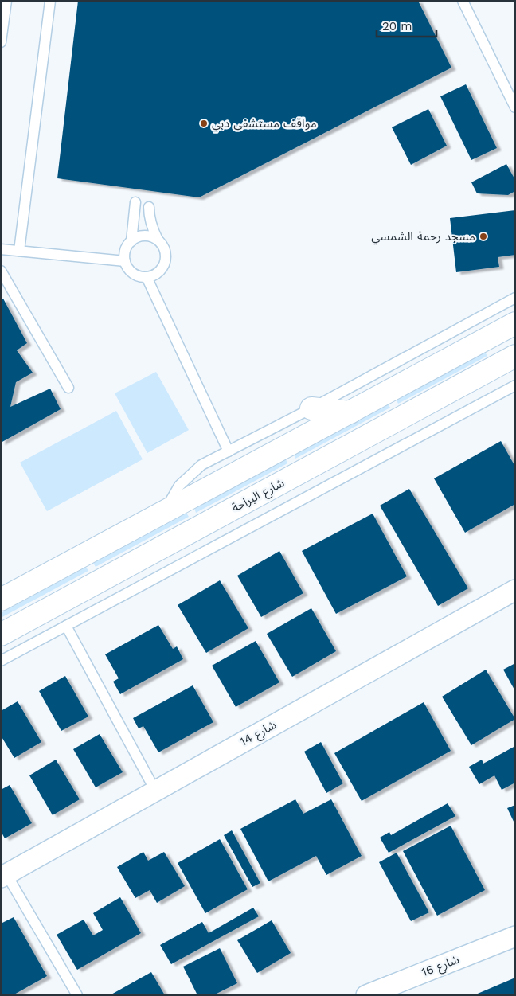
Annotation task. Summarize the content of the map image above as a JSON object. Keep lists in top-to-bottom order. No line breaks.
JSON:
{"streets":{"street":["شارع البراحة","شارع 14","شارع 16"]},"places":["مواقف مستشفى دبي","مسجد رحمة الشمسي"],"scale_bar":"20 m"}
